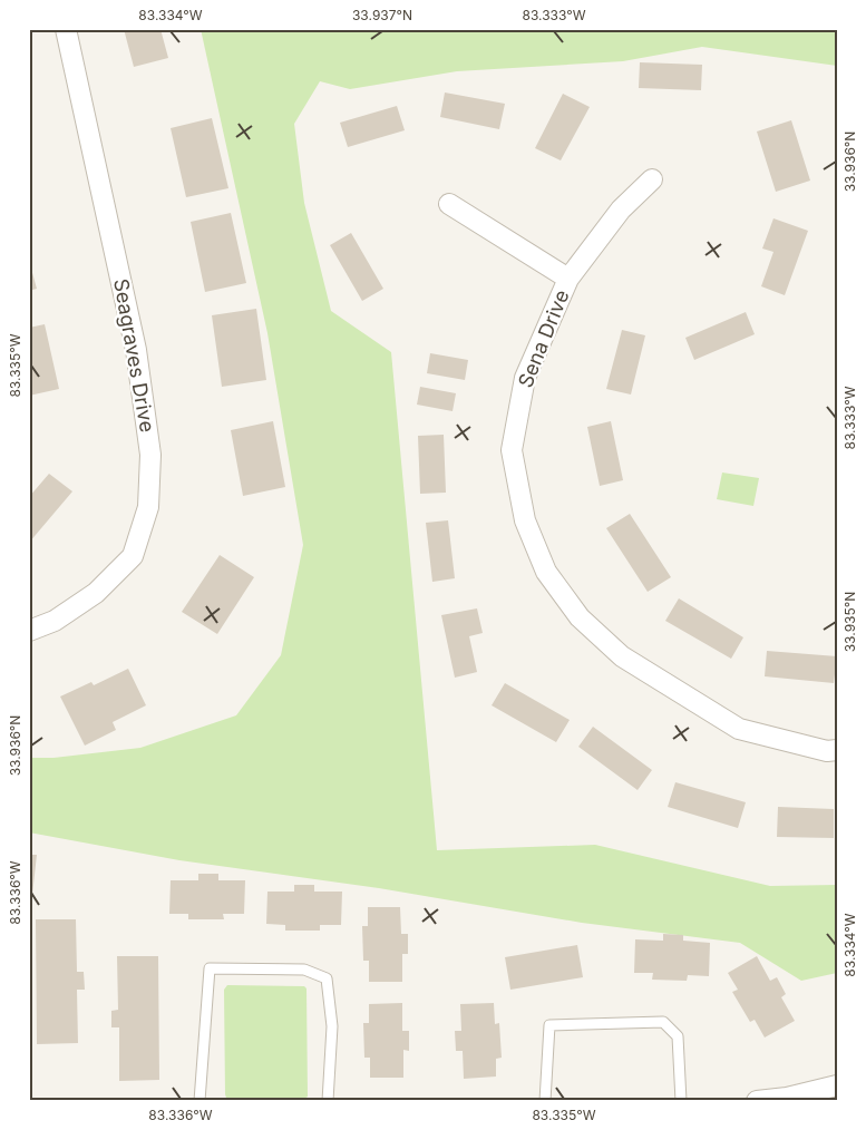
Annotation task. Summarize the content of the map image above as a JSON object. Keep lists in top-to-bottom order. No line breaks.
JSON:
{"streets":{"street":["Sena Drive","Seagraves Drive"]},"coordinates":["83.334°W","33.937°N","83.333°W","33.936°N","83.335°W","33.935°N","83.336°W"]}
